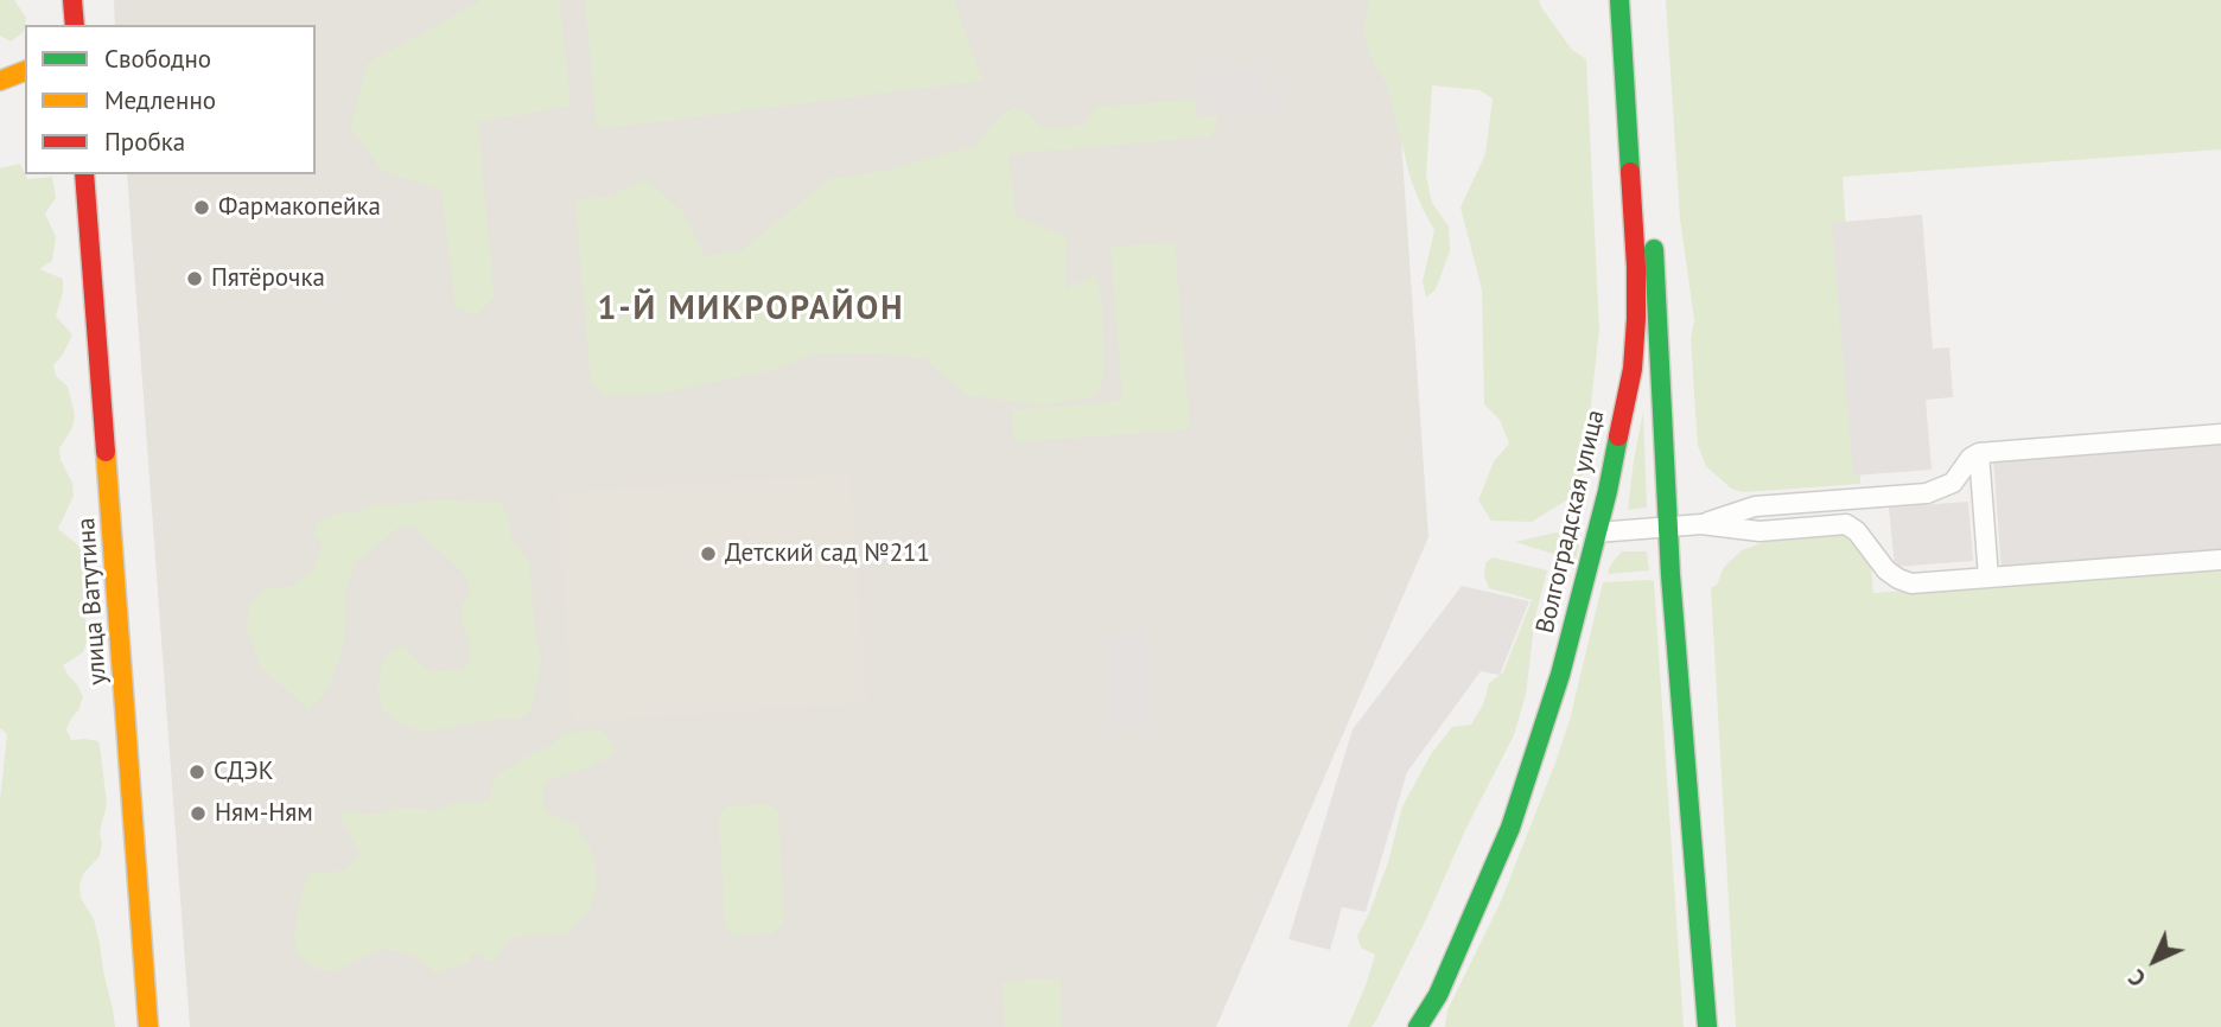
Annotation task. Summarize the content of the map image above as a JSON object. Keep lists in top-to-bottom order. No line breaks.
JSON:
{"streets":{"main road":["Волгоградская улица","улица Ватутина"]},"districts":["1-Й МИКРОРАЙОН"],"places":["Фармакопейка","Пятёрочка","Детский сад №211","СДЭК","Ням-Ням"],"legend":["Свободно","Медленно","Пробка"],"north":"bottom left"}
